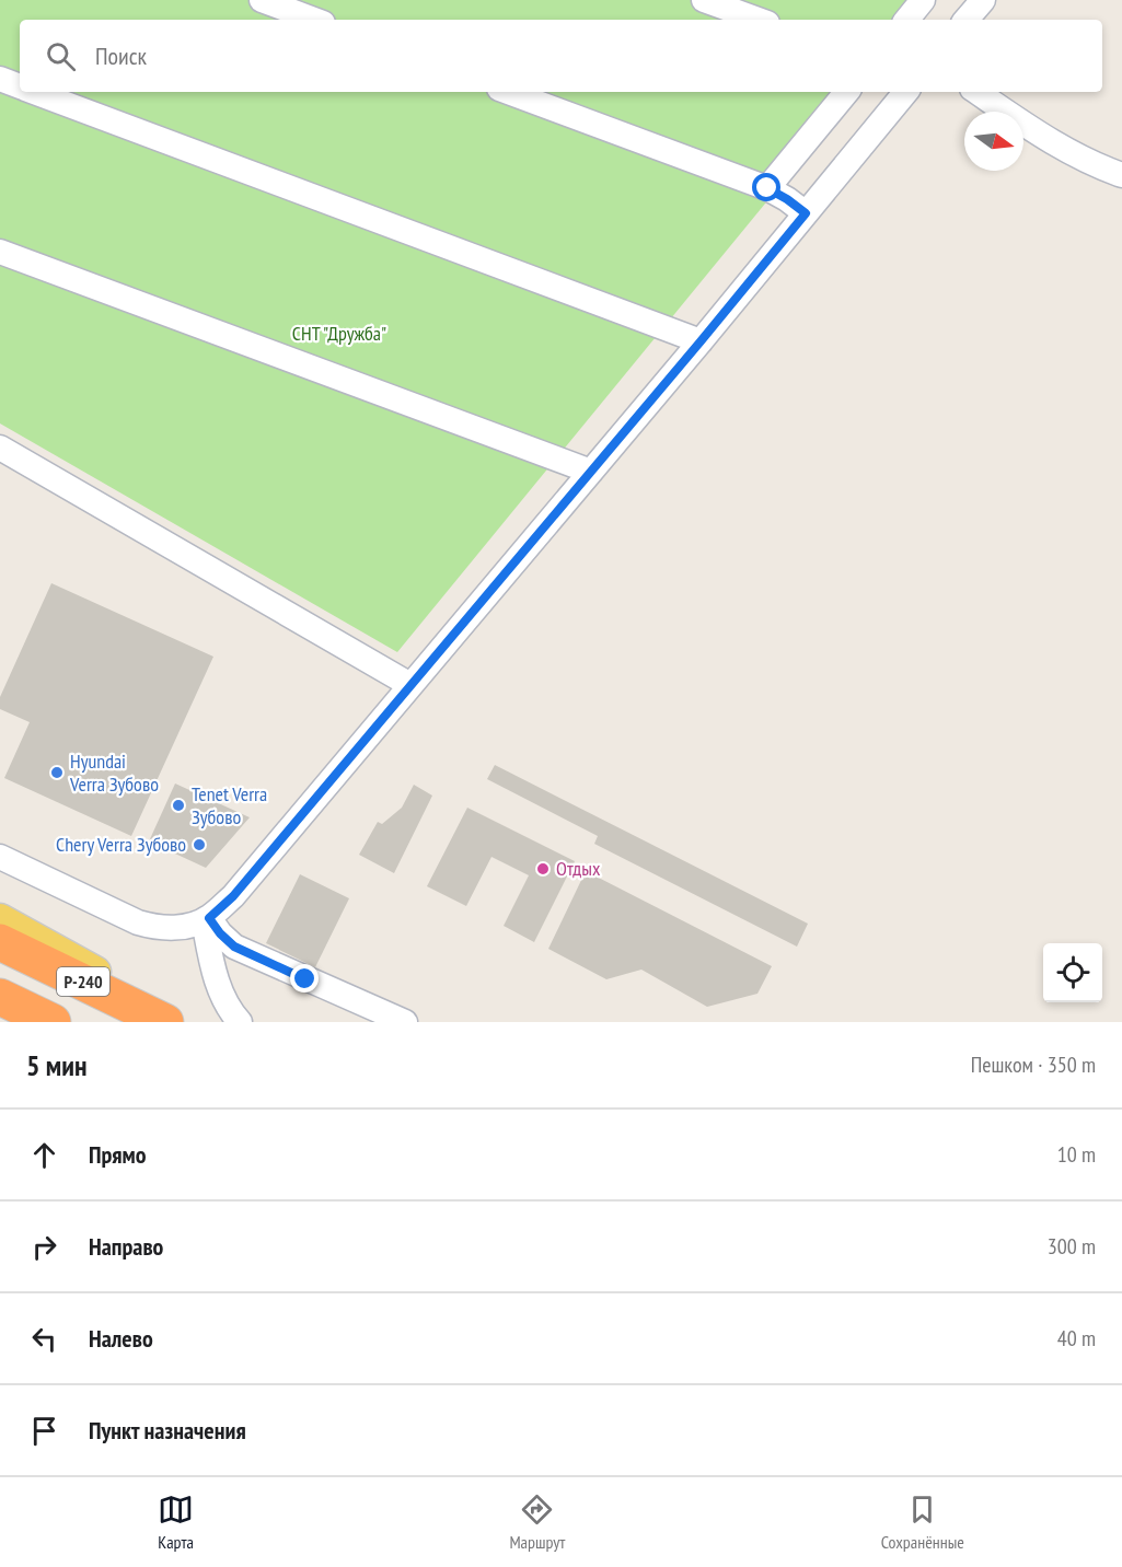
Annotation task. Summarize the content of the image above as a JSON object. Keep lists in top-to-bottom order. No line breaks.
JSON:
{"streets":{"highway":["Р-240"]},"parks":["СНТ \"Дружба\""],"places":["Hyundai Verra Зубово","Tenet Verra Зубово","Chery Verra Зубово","Отдых"],"north":"right","page":{"search":"Поиск","heading":["5 мин","Пешком · 350 m"],"list":[["Прямо","10 m"],["Направо","300 m"],["Налево","40 m"],"Пункт назначения"],"nav":["Карта","Маршрут","Сохранённые"]}}
